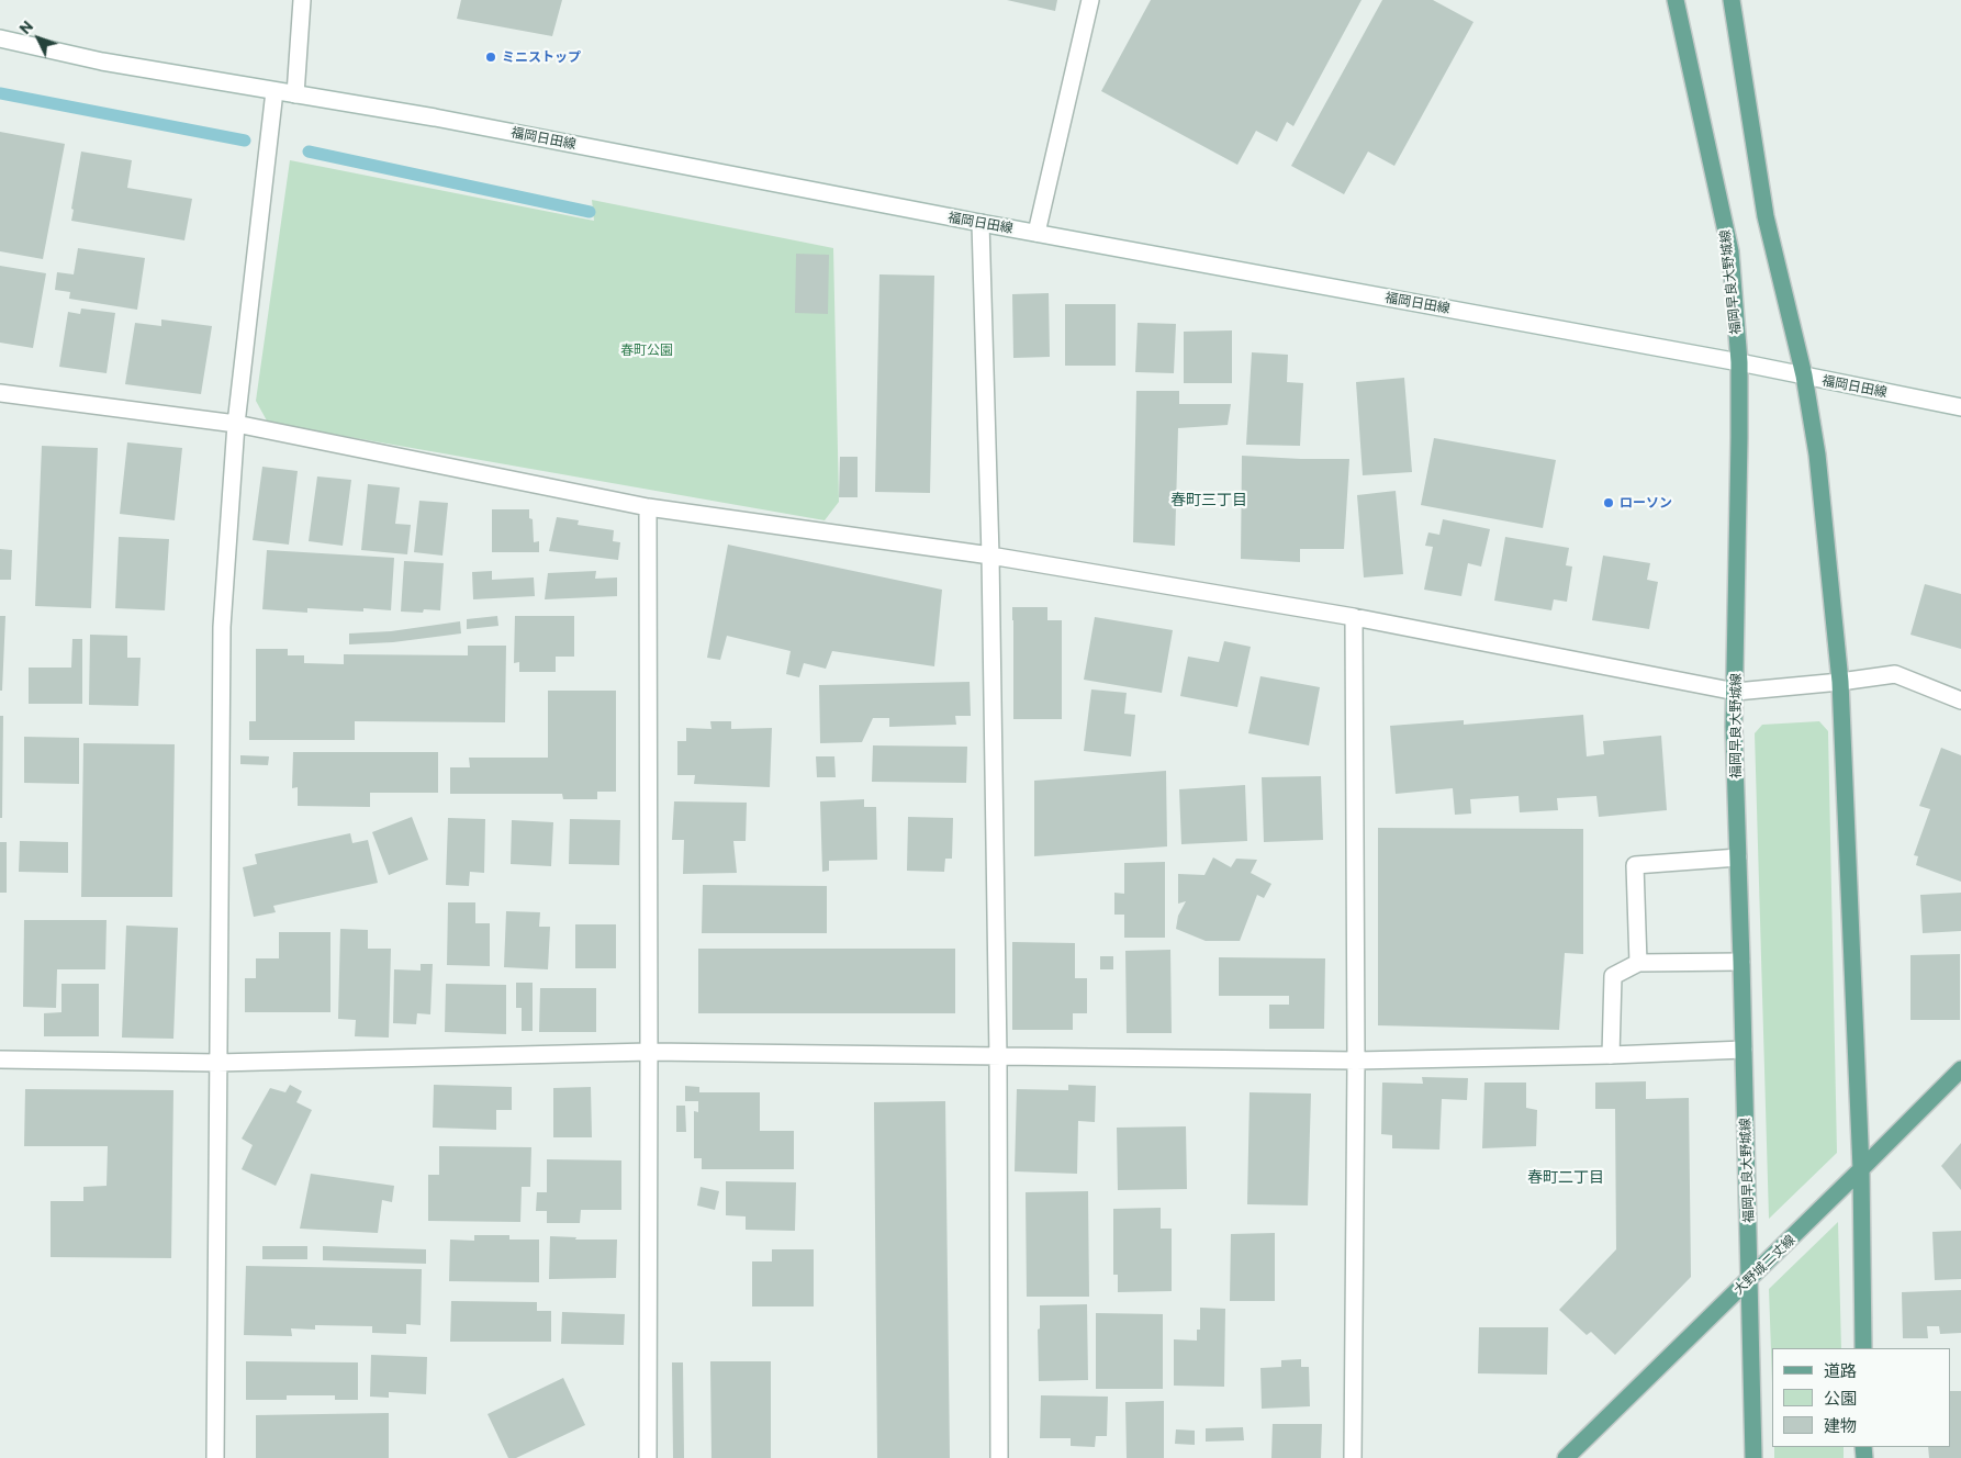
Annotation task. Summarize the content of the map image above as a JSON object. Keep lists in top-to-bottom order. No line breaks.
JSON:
{"streets":{"main road":["福岡早良大野城線","大野城二丈線"],"street":["福岡日田線"]},"crossings":[["福岡日田線","福岡早良大野城線"],["福岡早良大野城線","大野城二丈線"]],"districts":["春町三丁目","春町二丁目"],"parks":["春町公園"],"places":["ミニストップ","ローソン"],"legend":["道路","公園","建物"],"north":"top left"}
